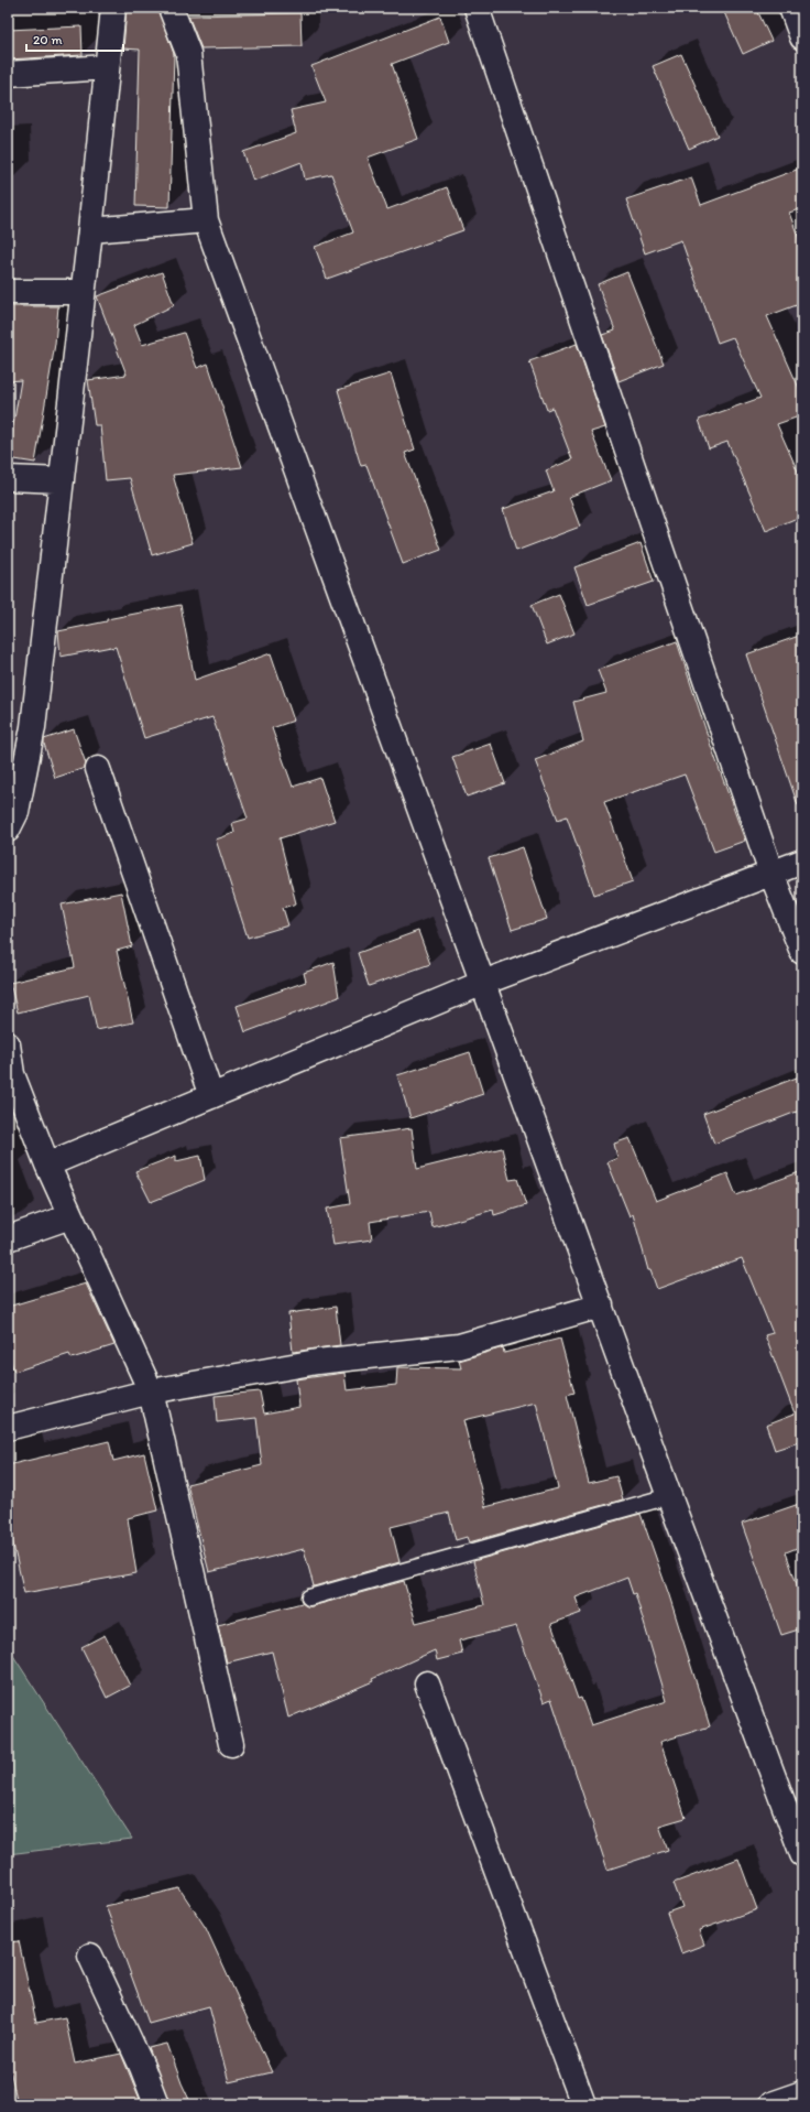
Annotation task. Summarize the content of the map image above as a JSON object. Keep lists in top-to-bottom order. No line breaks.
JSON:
{"scale_bar":"20 m"}
